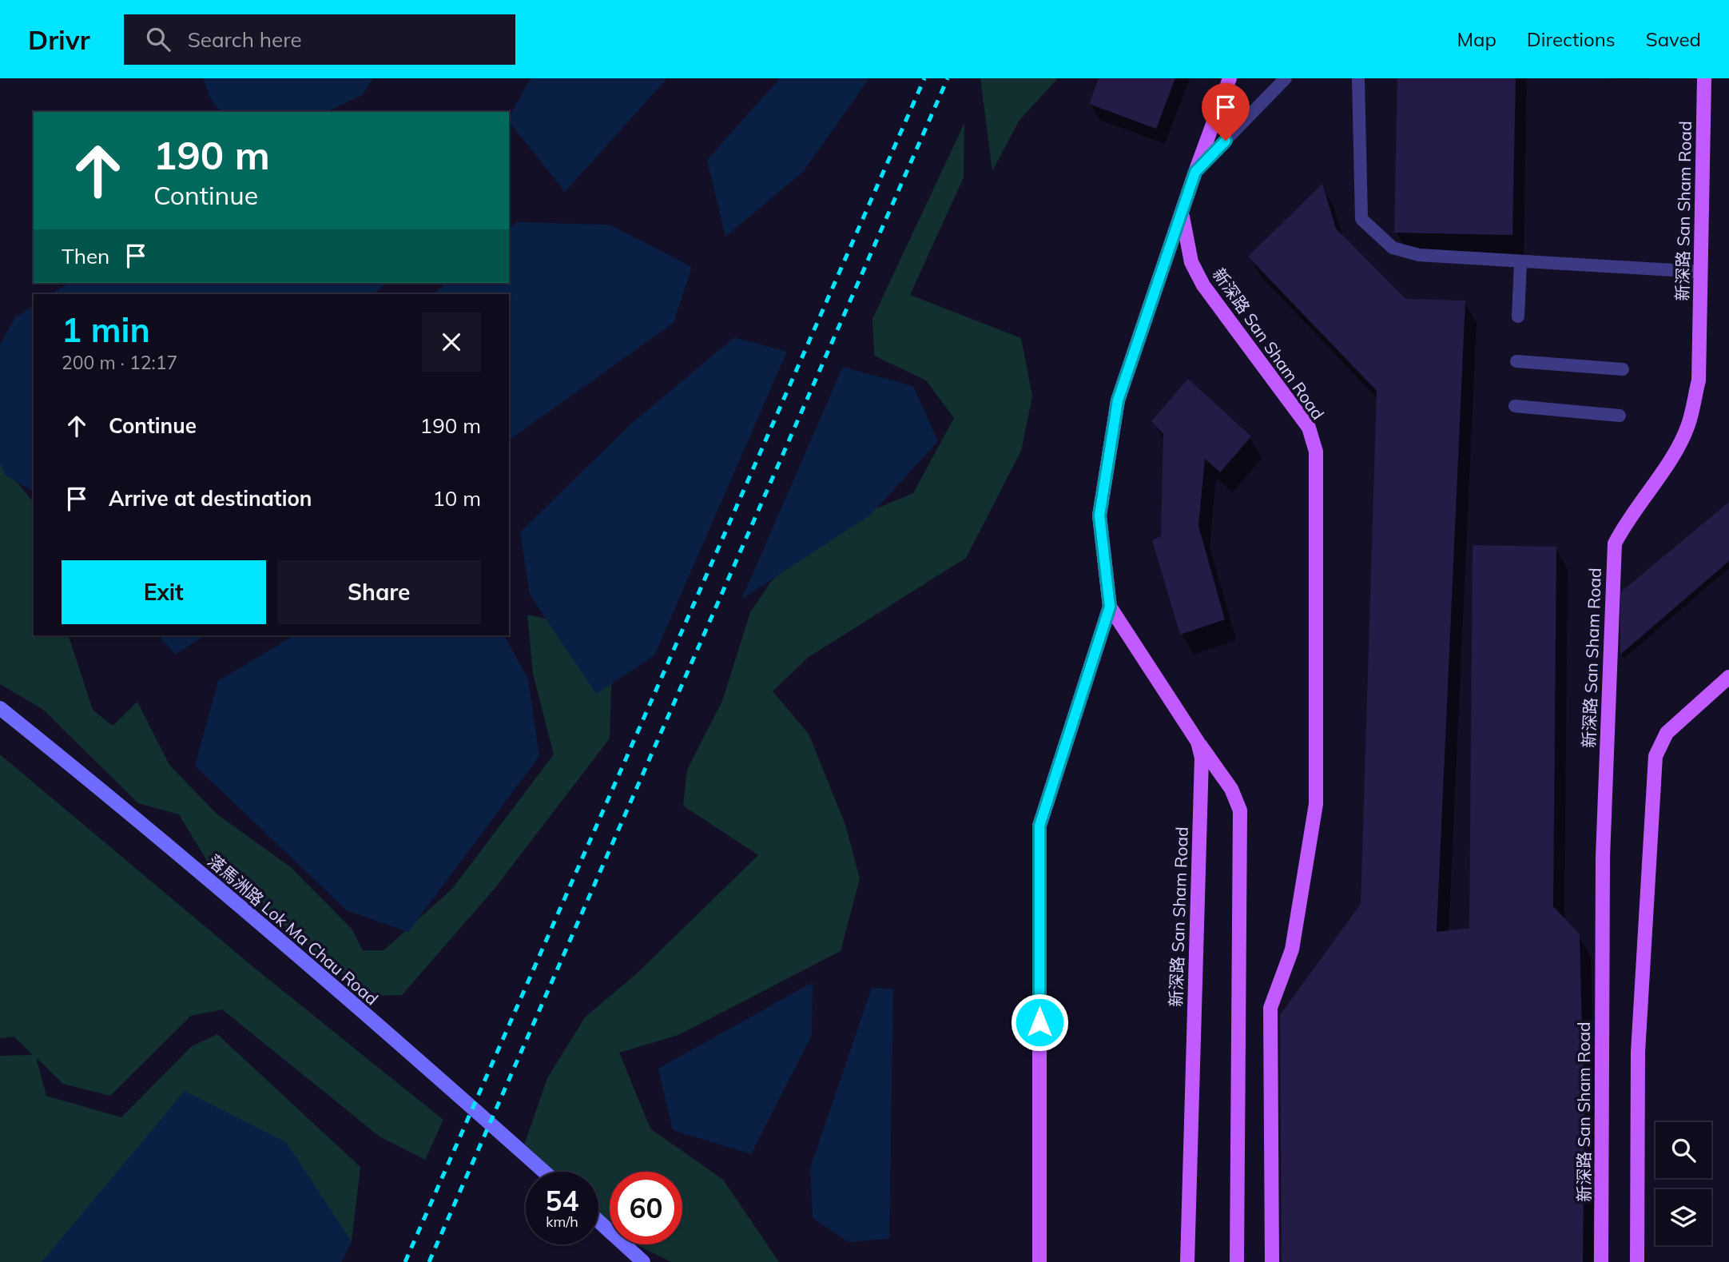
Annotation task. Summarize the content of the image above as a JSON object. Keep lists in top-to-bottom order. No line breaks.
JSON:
{"streets":{"main road":["新深路 San Sham Road"],"street":["落馬洲路 Lok Ma Chau Road"]},"page":{"header":"Drivr","search":"Search here","nav":["Map","Directions","Saved"],"turn":["190 m","Continue"],"then":"Then","heading":["1 min","200 m · 12:17"],"list":[{"name":"Continue","value":"190 m"},{"name":"Arrive at destination","value":"10 m"}],"buttons":["Exit","Share"],"speed":"54 km/h","limit":"60"}}
